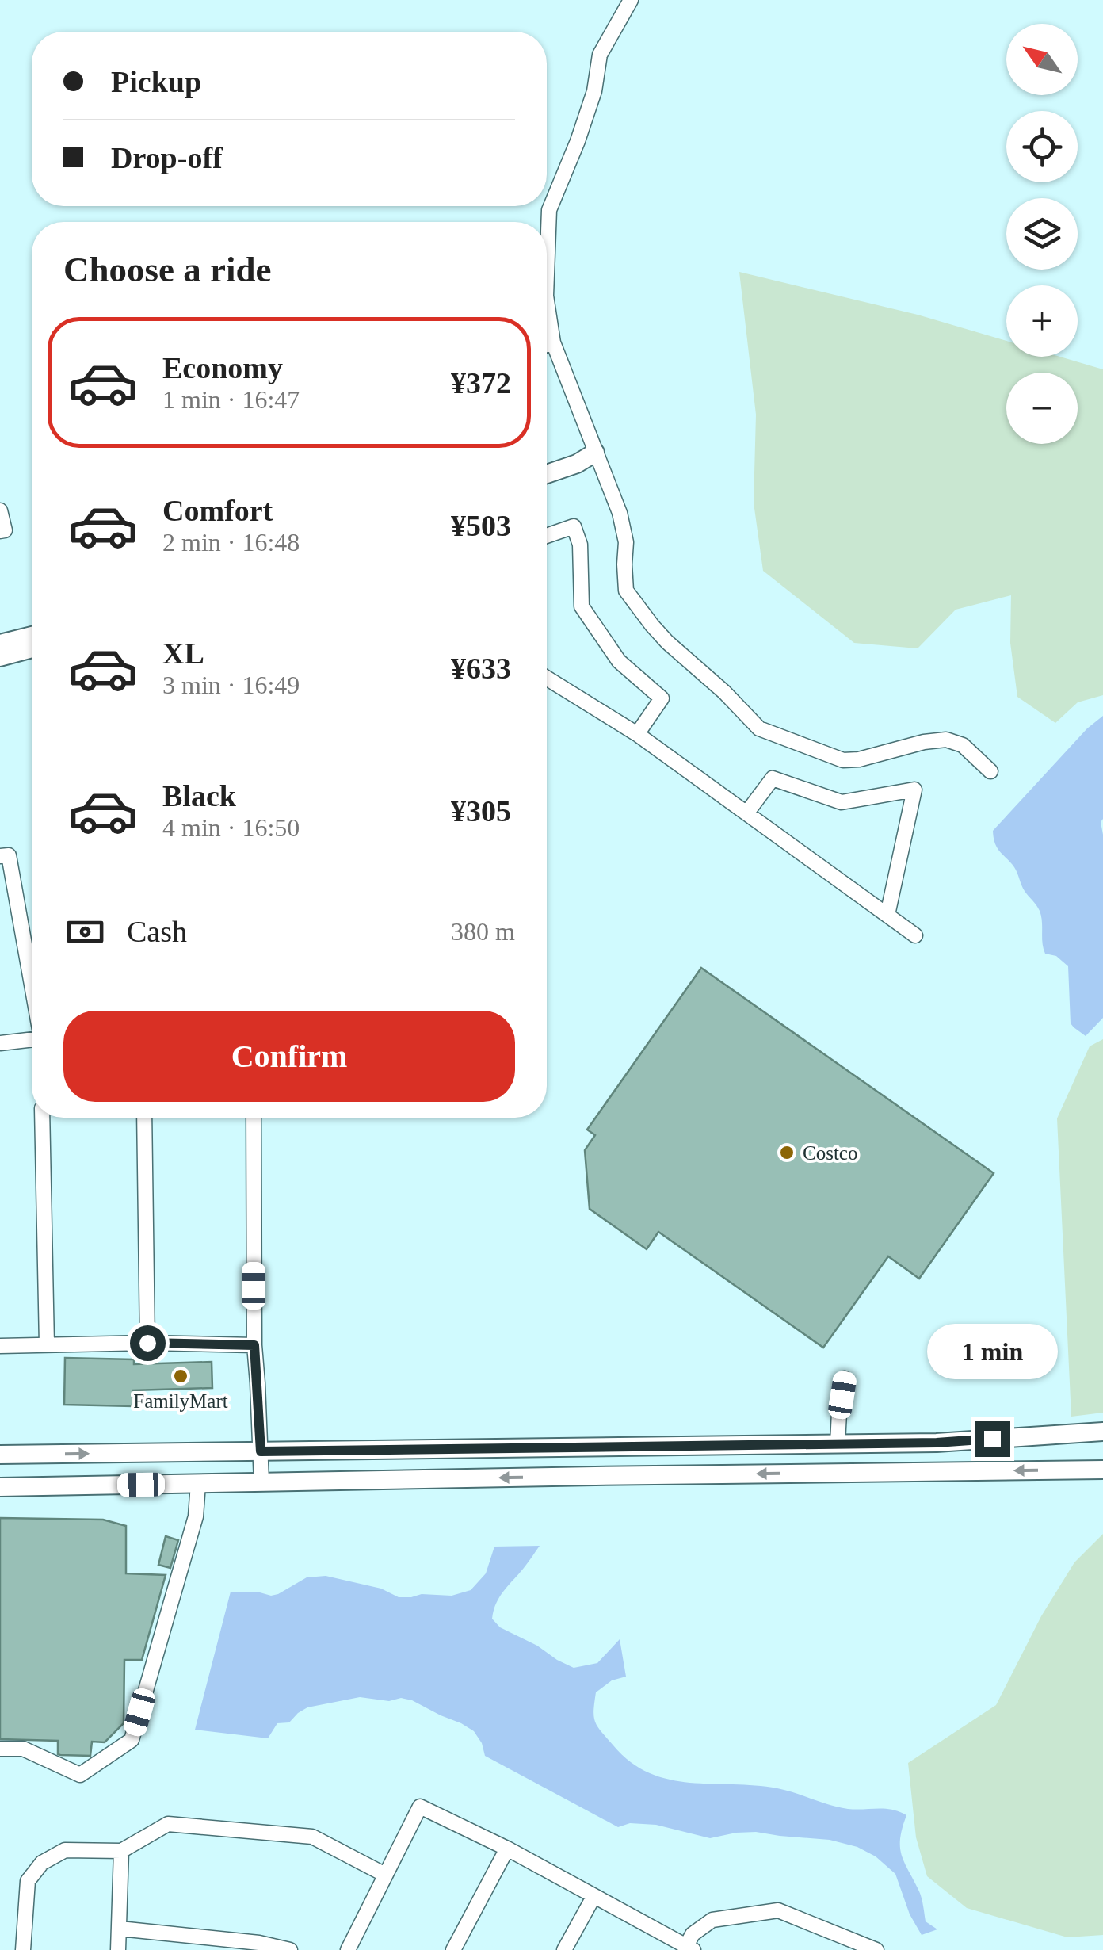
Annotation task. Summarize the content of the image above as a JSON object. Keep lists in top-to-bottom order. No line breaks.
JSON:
{"places":["Costco","FamilyMart"],"north":"top left","page":{"map_buttons":["+","−"],"banner":["Pickup","Drop-off"],"heading":"Choose a ride","list":[{"name":"Economy","note":"1 min · 16:47","value":"¥372"},{"name":"Comfort","note":"2 min · 16:48","value":"¥503"},{"name":"XL","note":"3 min · 16:49","value":"¥633"},{"name":"Black","note":"4 min · 16:50","value":"¥305"}],"pay":["Cash","380 m"],"buttons":"Confirm","bubble":"1 min"}}
